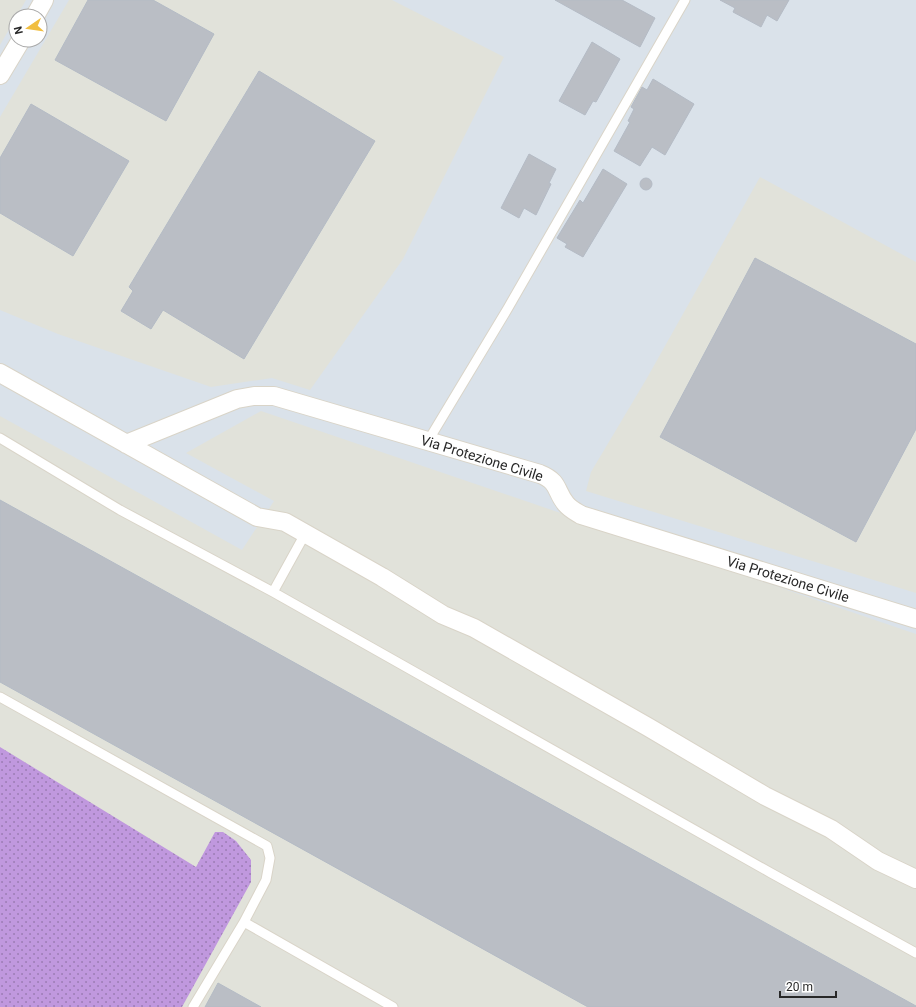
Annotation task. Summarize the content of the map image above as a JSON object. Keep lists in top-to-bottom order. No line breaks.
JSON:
{"streets":{"street":["Via Protezione Civile"]},"scale_bar":"20 m","north":"left"}
